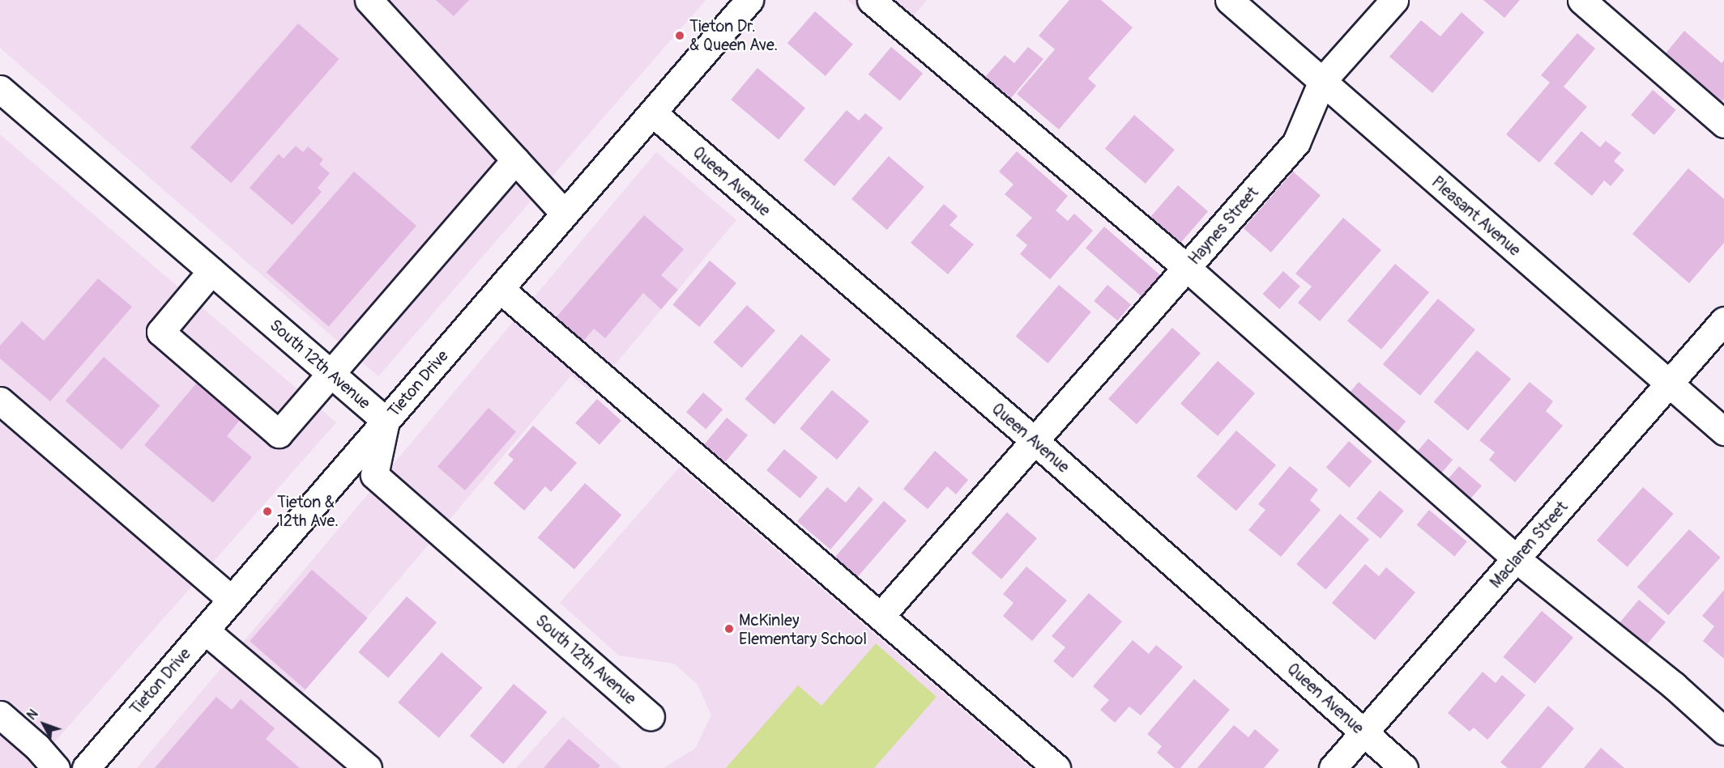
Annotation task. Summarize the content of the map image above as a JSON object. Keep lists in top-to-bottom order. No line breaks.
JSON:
{"streets":{"street":["Queen Avenue","Pleasant Avenue","Haynes Street","South 12th Avenue","Tieton Drive","Maclaren Street"]},"crossings":[["Queen Avenue","Haynes Street"],["Queen Avenue","Tieton Drive"],["Queen Avenue","Maclaren Street"],["Pleasant Avenue","Haynes Street"],["Pleasant Avenue","Maclaren Street"],["South 12th Avenue","Tieton Drive"]],"places":["Tieton Dr. & Queen Ave.","Tieton & 12th Ave.","McKinley Elementary School"],"north":"top left"}
